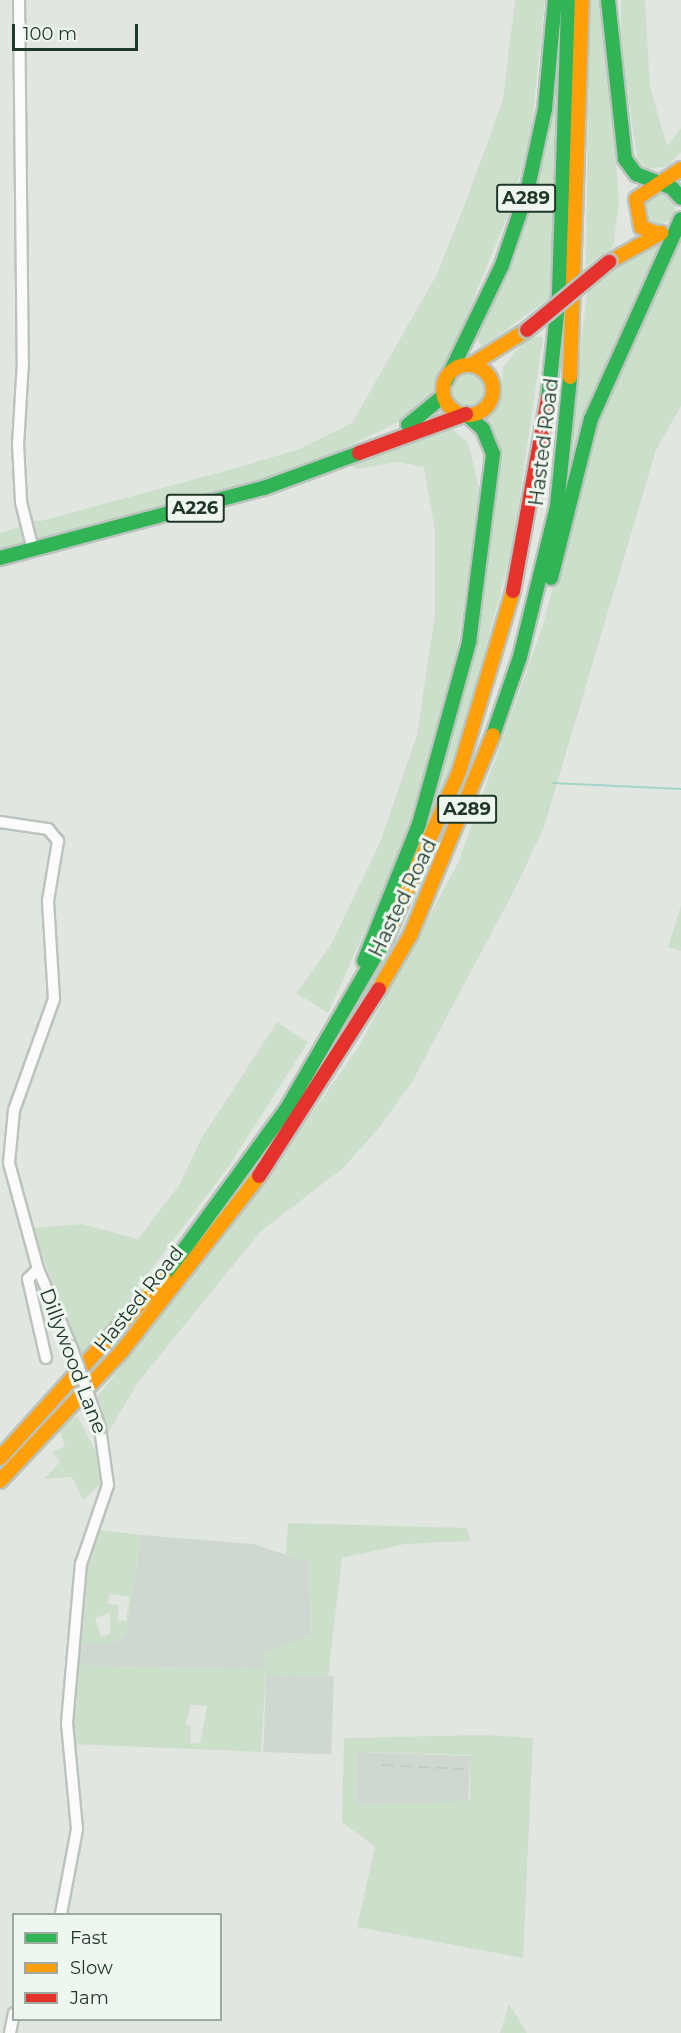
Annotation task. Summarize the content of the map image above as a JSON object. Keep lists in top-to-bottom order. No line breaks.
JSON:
{"streets":{"main road":["A289","Hasted Road","A226"],"street":["Dillywood Lane"]},"crossings":[["A289","Hasted Road"],["A289","A226"]],"legend":["Fast","Slow","Jam"],"scale_bar":"100 m"}
